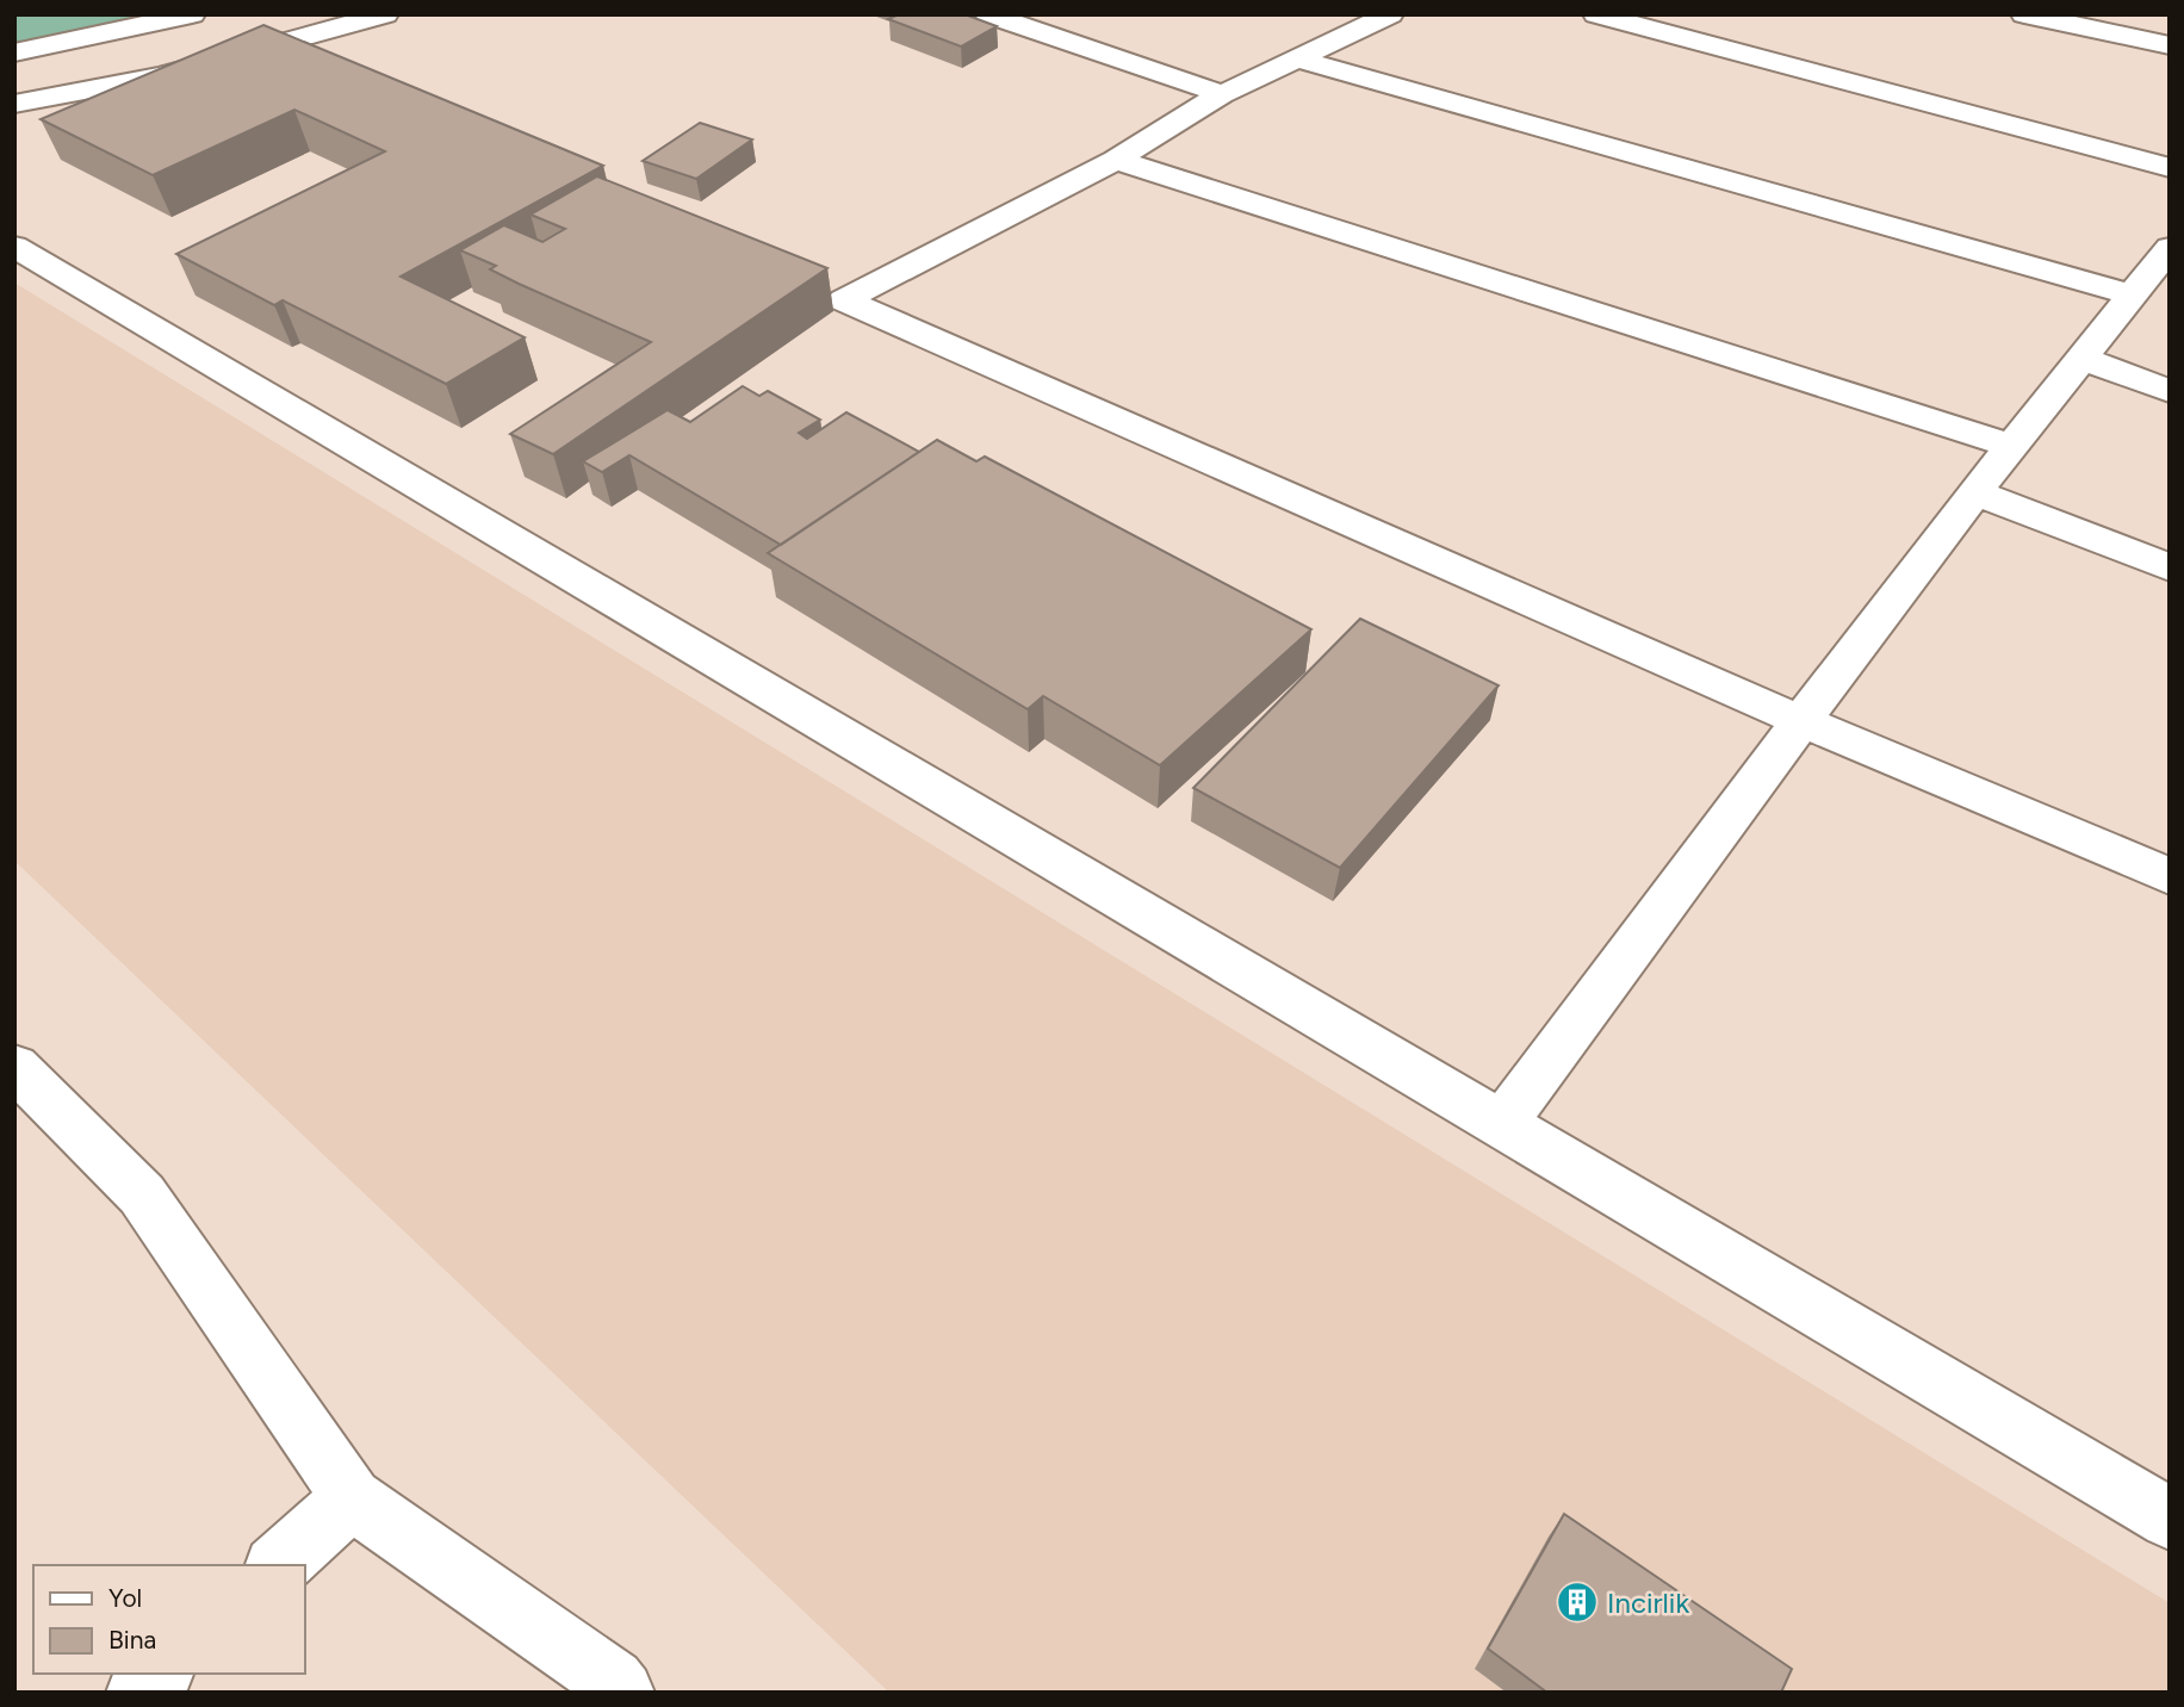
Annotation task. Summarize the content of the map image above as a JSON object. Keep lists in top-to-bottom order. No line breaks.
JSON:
{"places":{"building":["Incirlik"]},"legend":["Yol","Bina"]}
